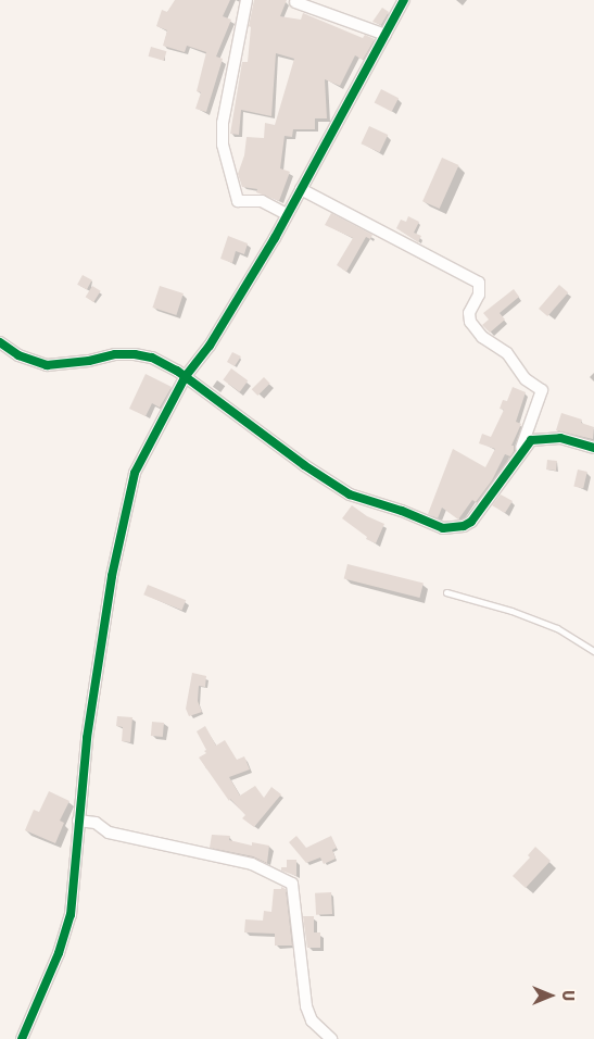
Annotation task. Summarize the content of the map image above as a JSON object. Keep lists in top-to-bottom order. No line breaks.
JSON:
{"north":"right"}
